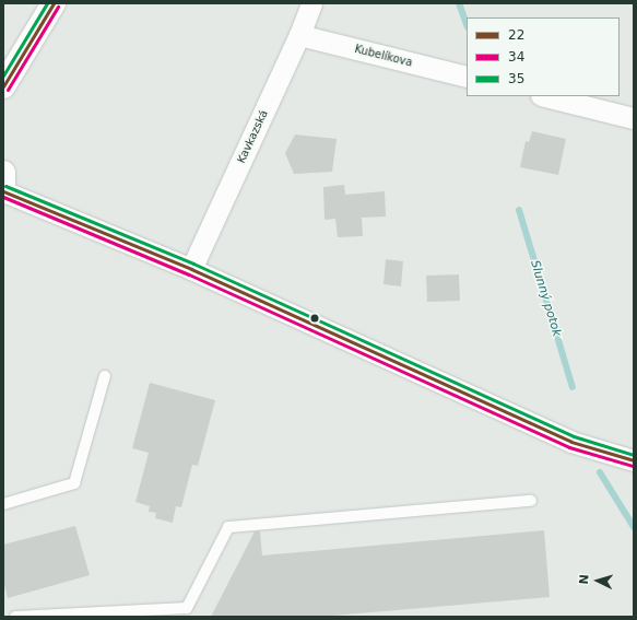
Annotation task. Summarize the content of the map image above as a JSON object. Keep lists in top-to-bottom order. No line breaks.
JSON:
{"streets":{"street":["Kubelíkova","Kavkazská"]},"crossings":[["Kubelíkova","Kavkazská"]],"water":["Slunný potok"],"lines":["transit line 22","transit line 35","transit line 34"],"legend":["22","34","35"],"north":"left"}
